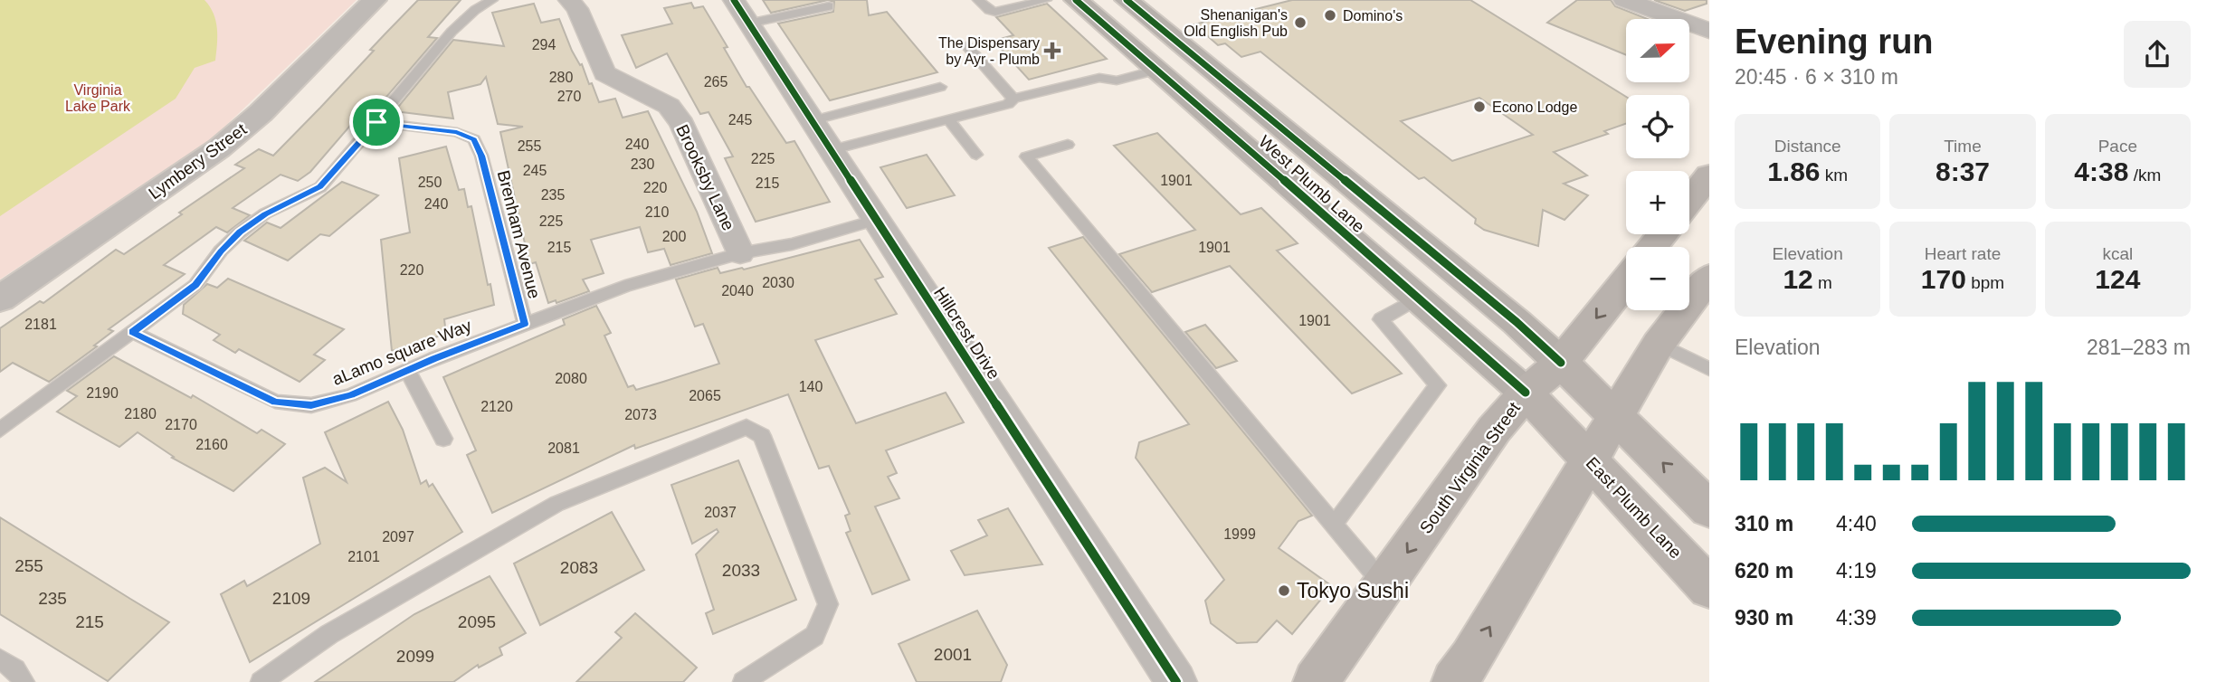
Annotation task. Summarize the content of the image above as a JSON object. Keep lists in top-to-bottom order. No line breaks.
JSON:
{"streets":{"main road":["West Plumb Lane","South Virginia Street","East Plumb Lane"],"street":["Lymbery Street","Brooksby Lane","Hillcrest Drive"],"lane":["Brenham Avenue","aLamo square Way"]},"crossings":[["Brooksby Lane","aLamo square Way"],["West Plumb Lane","South Virginia Street"],["West Plumb Lane","East Plumb Lane"],["Brenham Avenue","aLamo square Way"],["Hillcrest Drive","aLamo square Way"]],"parks":["Virginia Lake Park"],"places":{"other":["Domino's","Shenanigan's Old English Pub","Econo Lodge","Tokyo Sushi"],"health":["The Dispensary by Ayr - Plumb"]},"house_numbers":["294","280","265","270","245","240","255","225","230","245","1901","250","215","220","235","240","210","225","200","215","1901","220","2030","2040","1901","2181","2080","140","2190","2065","2120","2180","2073","2170","2160","2081","2037","1999","2097","2101","255","2083","2033","235","2109","215","2095","2001","2099"],"north":"right","page":{"heading":["Evening run","20:45 · 6 × 310 m"],"map_buttons":["+","−"],"stats":[["Distance","1.86 km"],["Time","8:37"],["Pace","4:38 /km"],["Elevation","12 m"],["Heart rate","170 bpm"],["kcal","124"]],"chart":["Elevation","281–283 m"],"list":[{"name":"310 m","note":"4:40"},{"name":"620 m","note":"4:19"},{"name":"930 m","note":"4:39"}]}}
